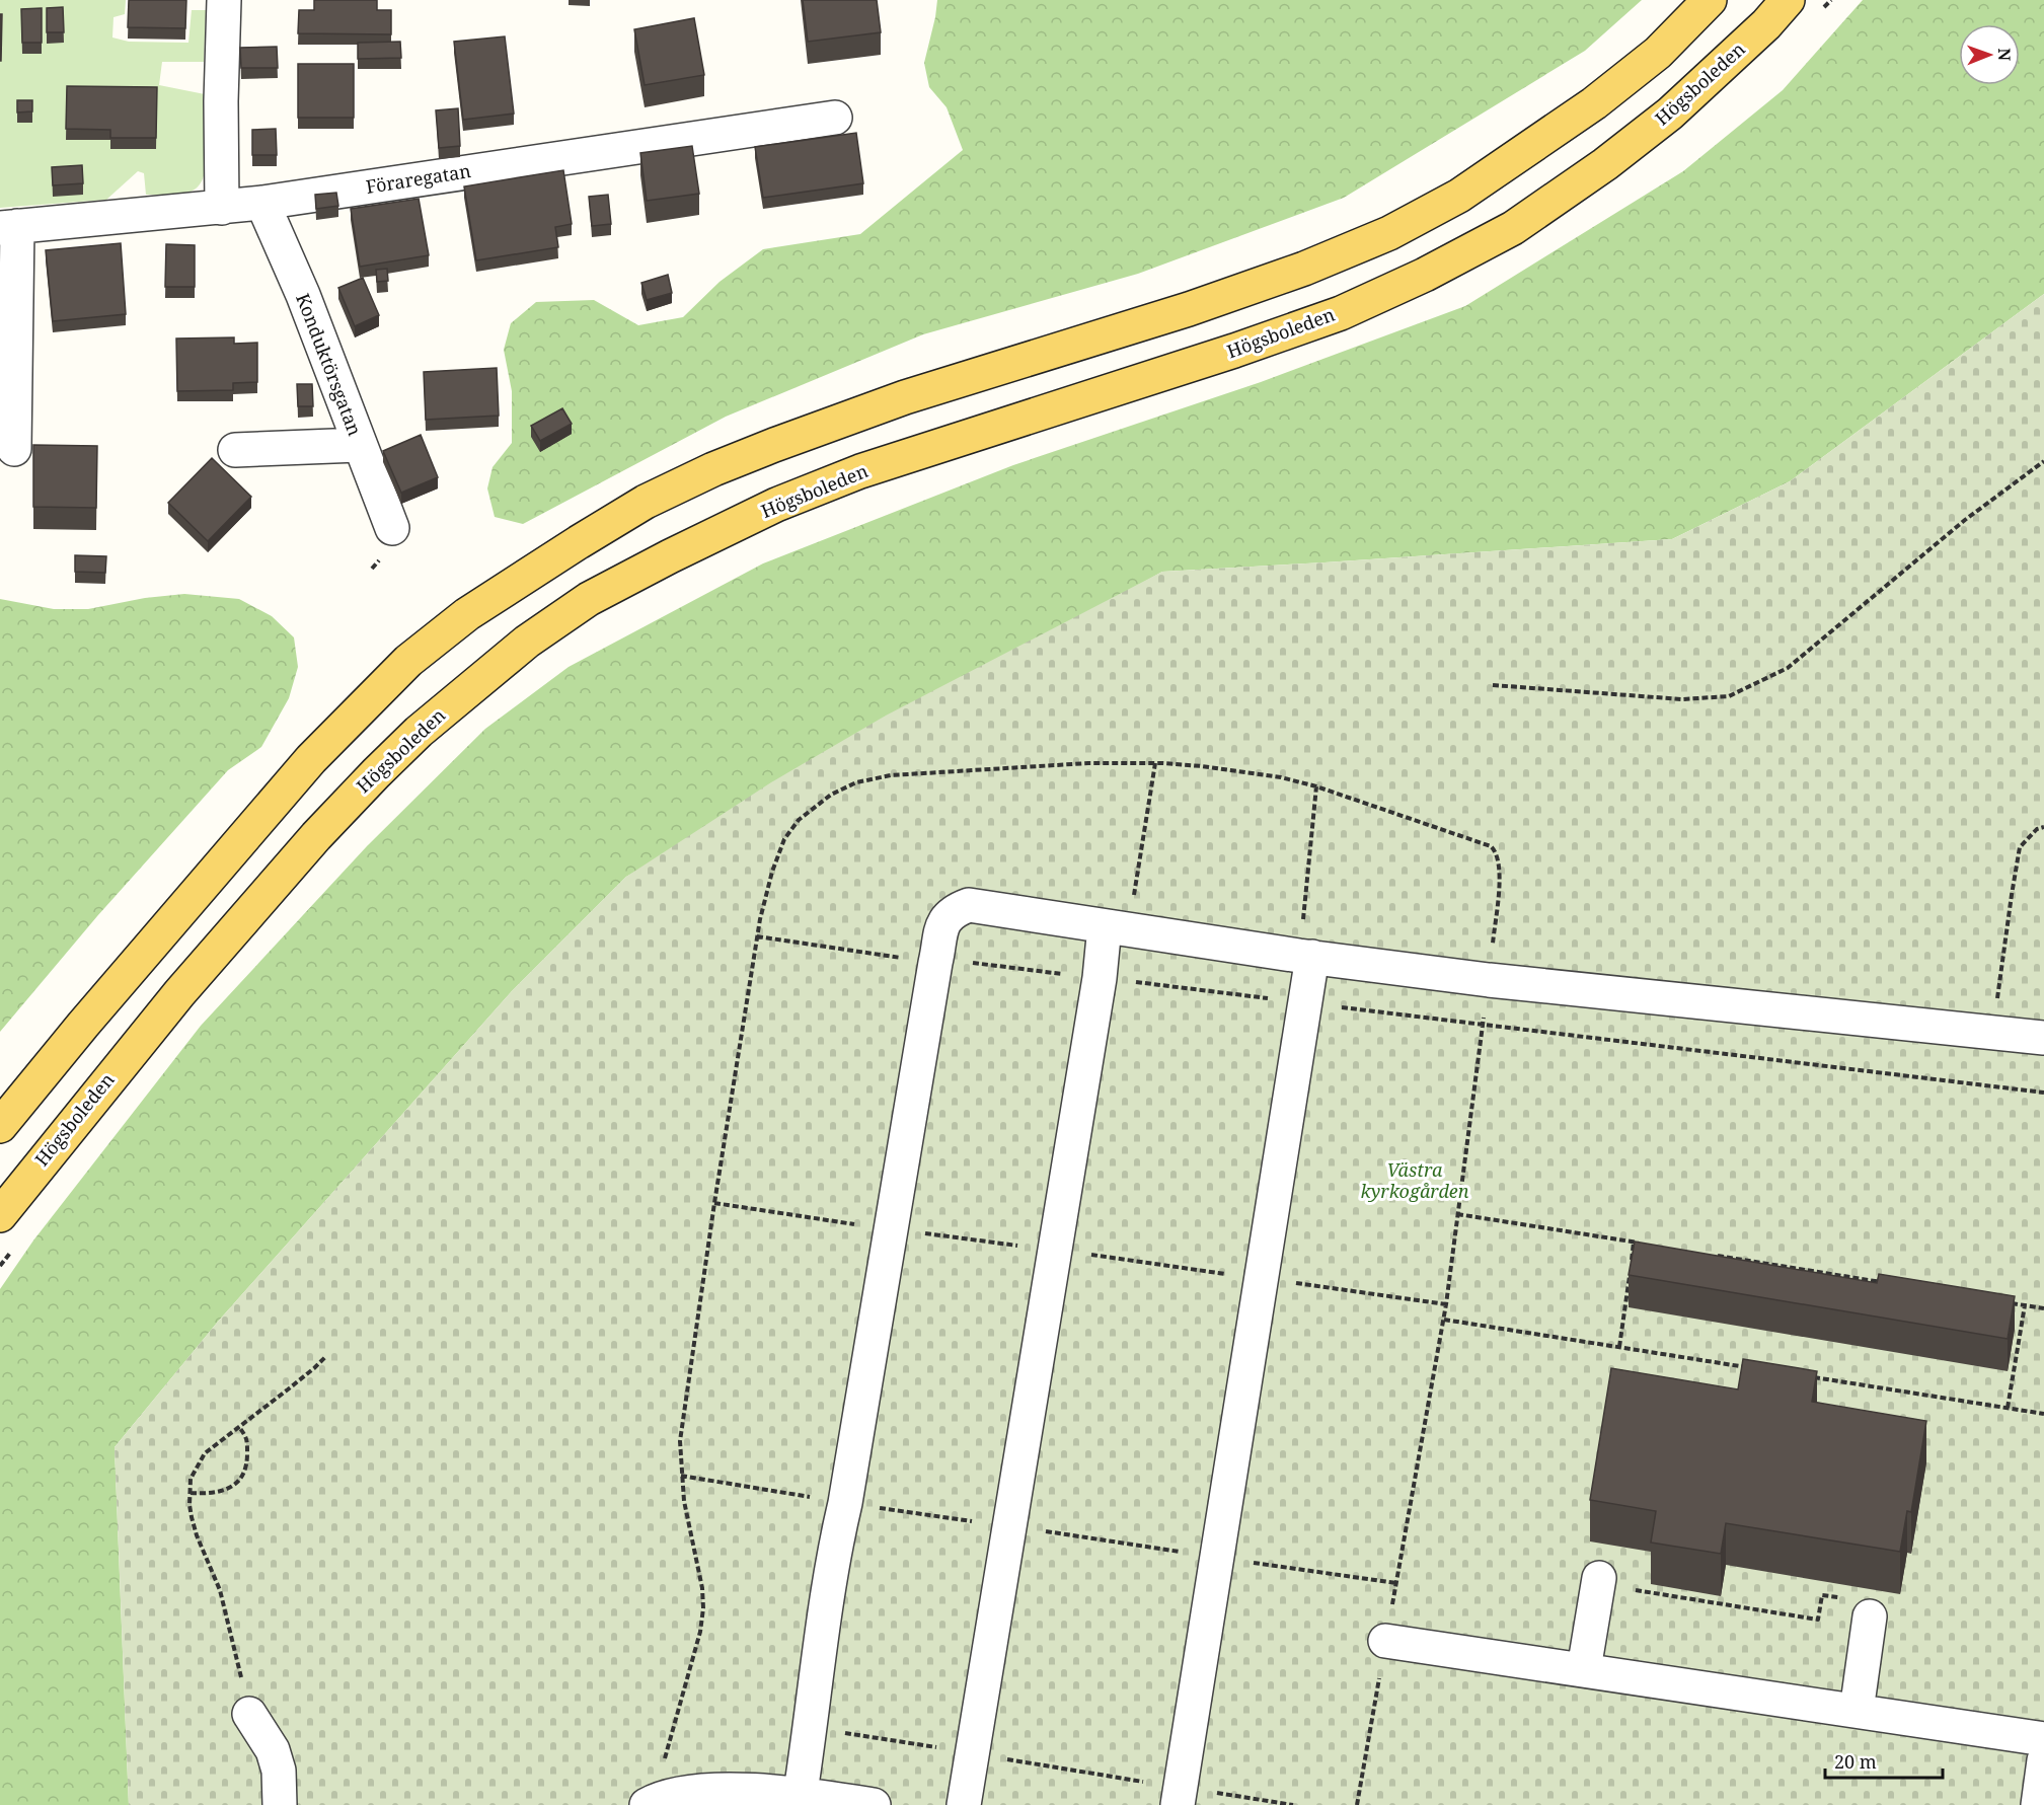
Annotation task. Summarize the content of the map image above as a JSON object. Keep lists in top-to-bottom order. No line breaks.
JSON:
{"streets":{"main road":["Högsboleden"],"street":["Föraregatan","Konduktörsgatan"]},"crossings":[["Föraregatan","Konduktörsgatan"]],"parks":["Västra kyrkogården"],"scale_bar":"20 m","north":"right"}
